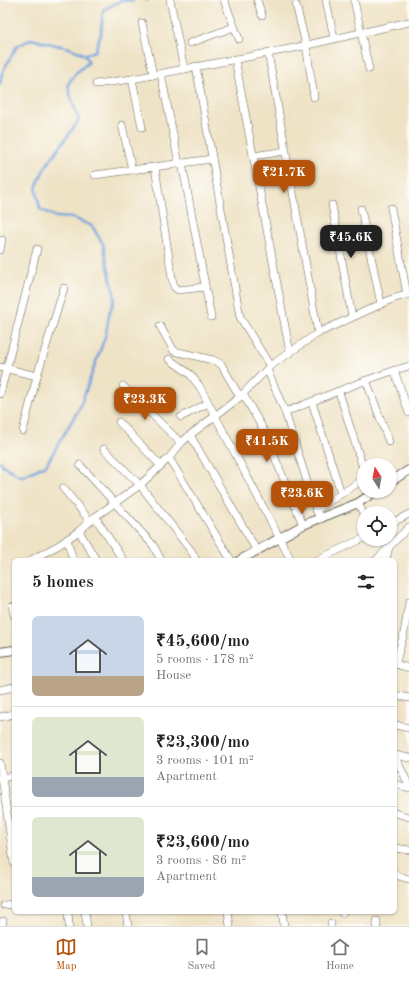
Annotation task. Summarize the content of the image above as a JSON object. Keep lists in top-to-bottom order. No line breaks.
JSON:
{"north":"top","page":{"price":["₹21.7K","₹45.6K","₹23.3K","₹41.5K","₹23.6K"],"heading":"5 homes","list":[{"name":"₹45,600/mo","note":"5 rooms · 178 m² · House"},{"name":"₹23,300/mo","note":"3 rooms · 101 m² · Apartment"},{"name":"₹23,600/mo","note":"3 rooms · 86 m² · Apartment"}],"tabs":["Map","Saved","Home"]}}
